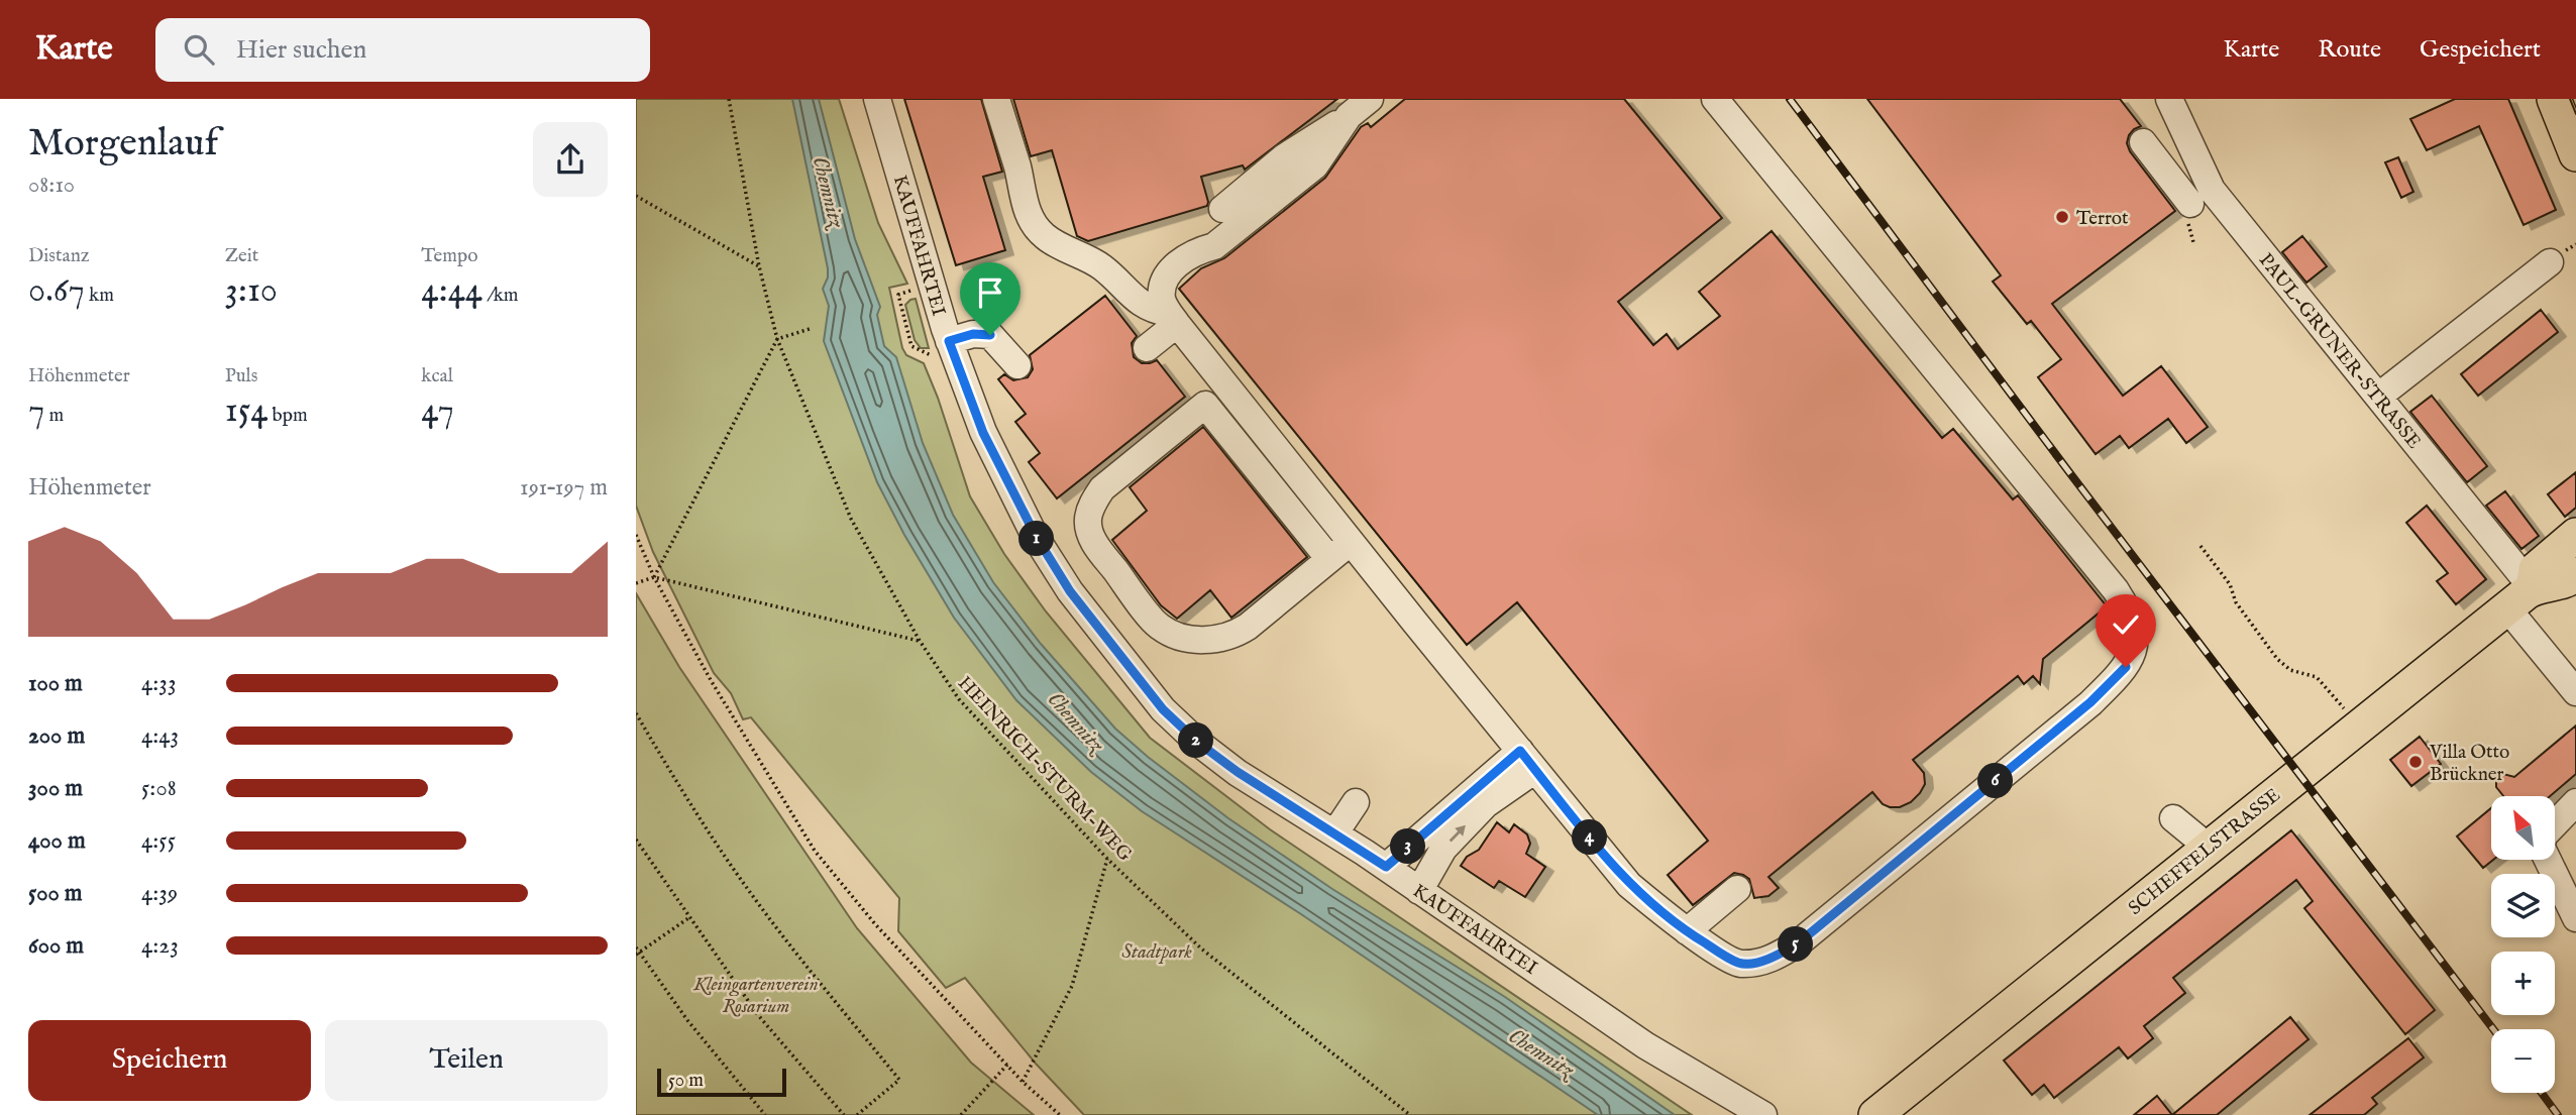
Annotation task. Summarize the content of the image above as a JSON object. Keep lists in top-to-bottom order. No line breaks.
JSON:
{"streets":{"main road":["SCHEFFELSTRASSE"],"street":["KAUFFAHRTEI","PAUL-GRUNER-STRASSE"],"path":["HEINRICH-STURM-WEG"]},"crossings":[["PAUL-GRUNER-STRASSE","SCHEFFELSTRASSE"]],"water":["Chemnitz"],"parks":["Stadtpark","Kleingartenverein Rosarium"],"places":["Terrot","Villa Otto Brückner"],"scale_bar":"50 m","north":"top left","page":{"header":"Karte","search":"Hier suchen","nav":["Karte","Route","Gespeichert"],"heading":["Morgenlauf","08:10"],"stats":[["Distanz","0.67 km"],["Zeit","3:10"],["Tempo","4:44 /km"],["Höhenmeter","7 m"],["Puls","154 bpm"],["kcal","47"]],"chart":["Höhenmeter","191–197 m"],"pins":["1","2","6","4","3","5"],"list":[{"name":"100 m","note":"4:33"},{"name":"200 m","note":"4:43"},{"name":"300 m","note":"5:08"},{"name":"400 m","note":"4:55"},{"name":"500 m","note":"4:39"},{"name":"600 m","note":"4:23"}],"map_buttons":["+","−"],"buttons":["Speichern","Teilen"],"scale":"50 m"}}
